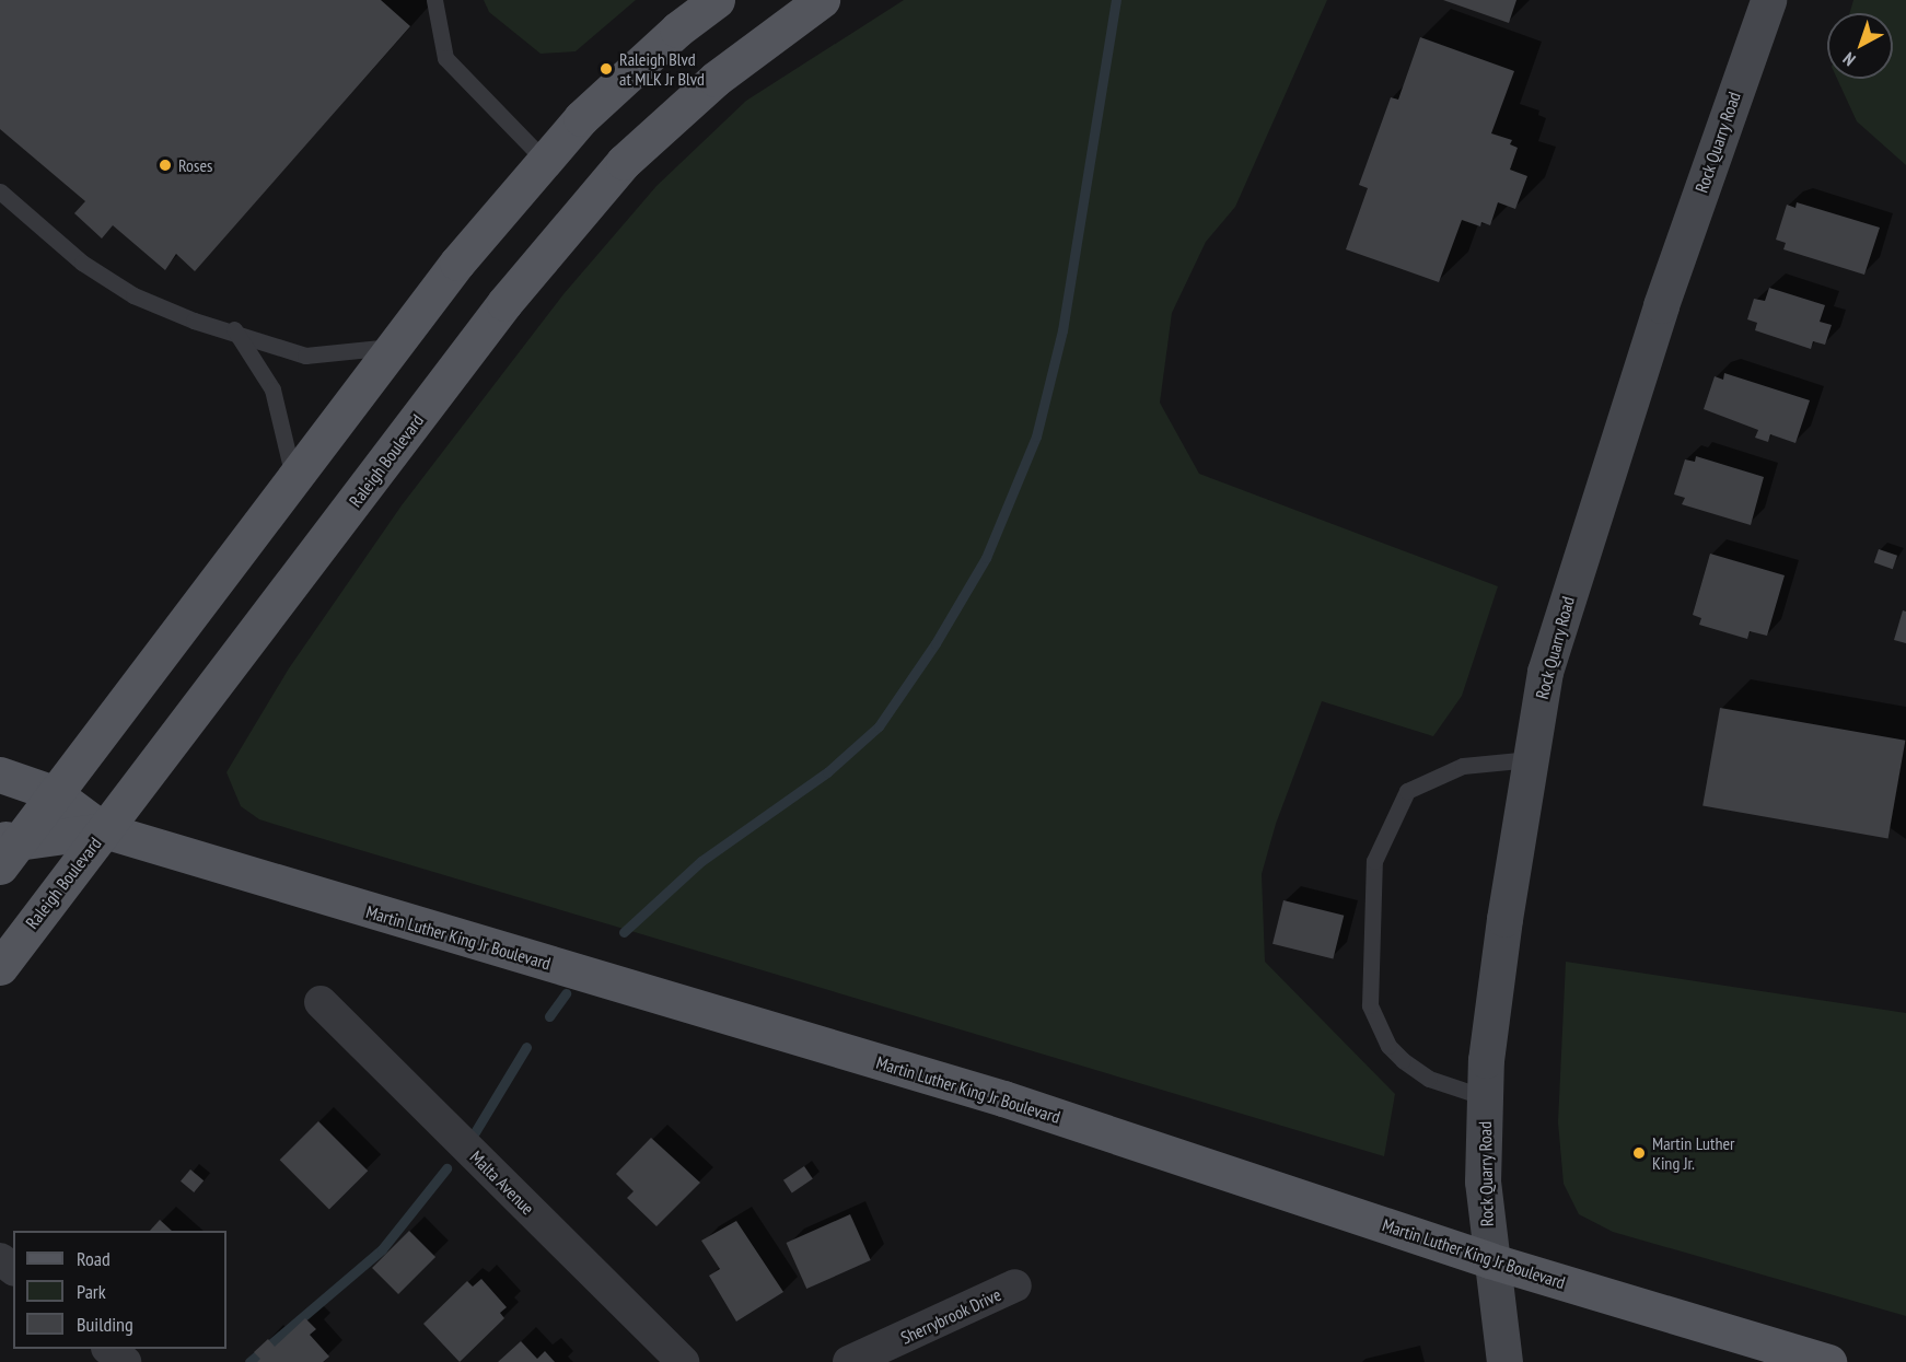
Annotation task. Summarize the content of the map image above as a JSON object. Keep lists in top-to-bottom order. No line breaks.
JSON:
{"streets":{"main road":["Rock Quarry Road","Raleigh Boulevard","Martin Luther King Jr Boulevard"],"street":["Malta Avenue","Sherrybrook Drive"]},"crossings":[["Rock Quarry Road","Martin Luther King Jr Boulevard"],["Raleigh Boulevard","Martin Luther King Jr Boulevard"]],"places":["Raleigh Blvd at MLK Jr Blvd","Roses","Martin Luther King Jr."],"legend":["Road","Park","Building"],"north":"bottom left"}
